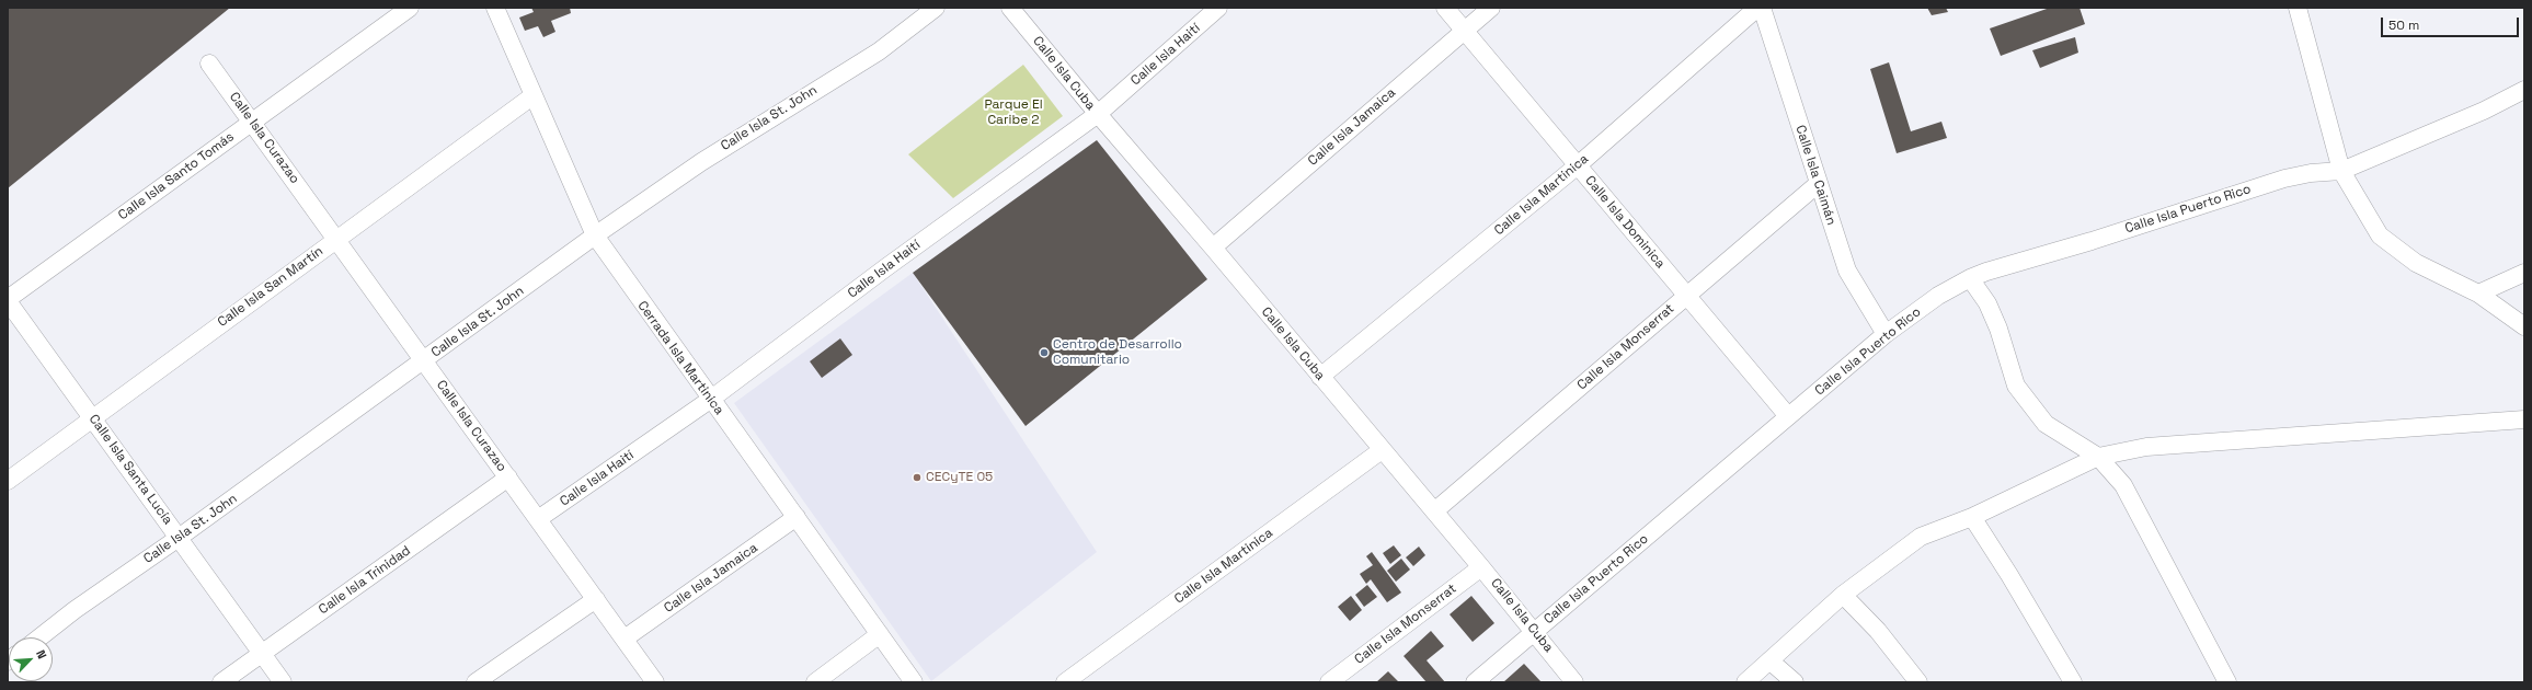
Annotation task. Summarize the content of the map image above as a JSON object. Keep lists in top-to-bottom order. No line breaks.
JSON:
{"streets":{"street":["Calle Isla Haití","Calle Isla Cuba","Calle Isla St. John","Calle Isla Jamaica","Calle Isla Curazao","Calle Isla Caimán","Calle Isla Santo Tomás","Calle Isla Martinica","Calle Isla Puerto Rico","Calle Isla Dominica","Calle Isla San Martín","Calle Isla Monserrat","Cerrada Isla Martinica","Calle Isla Santa Lucía","Calle Isla Trinidad"]},"crossings":[["Calle Isla Haití","Calle Isla Cuba"],["Calle Isla Haití","Calle Isla Curazao"],["Calle Isla Haití","Cerrada Isla Martinica"],["Calle Isla Cuba","Calle Isla Jamaica"],["Calle Isla Cuba","Calle Isla Martinica"],["Calle Isla Cuba","Calle Isla Puerto Rico"],["Calle Isla Cuba","Calle Isla Monserrat"],["Calle Isla St. John","Calle Isla Curazao"],["Calle Isla St. John","Cerrada Isla Martinica"],["Calle Isla St. John","Calle Isla Santa Lucía"],["Calle Isla Jamaica","Calle Isla Curazao"],["Calle Isla Jamaica","Calle Isla Dominica"],["Calle Isla Jamaica","Cerrada Isla Martinica"],["Calle Isla Curazao","Calle Isla Santo Tomás"],["Calle Isla Curazao","Calle Isla San Martín"],["Calle Isla Curazao","Calle Isla Trinidad"],["Calle Isla Caimán","Calle Isla Puerto Rico"],["Calle Isla Caimán","Calle Isla Monserrat"],["Calle Isla Santo Tomás","Calle Isla Santa Lucía"],["Calle Isla Martinica","Calle Isla Dominica"],["Calle Isla Puerto Rico","Calle Isla Dominica"],["Calle Isla Dominica","Calle Isla Monserrat"],["Calle Isla San Martín","Cerrada Isla Martinica"],["Calle Isla San Martín","Calle Isla Santa Lucía"],["Calle Isla Santa Lucía","Calle Isla Trinidad"]],"parks":["Parque El Caribe 2"],"places":["Centro de Desarrollo Comunitario","CECyTE 05"],"scale_bar":"50 m","north":"top right"}
